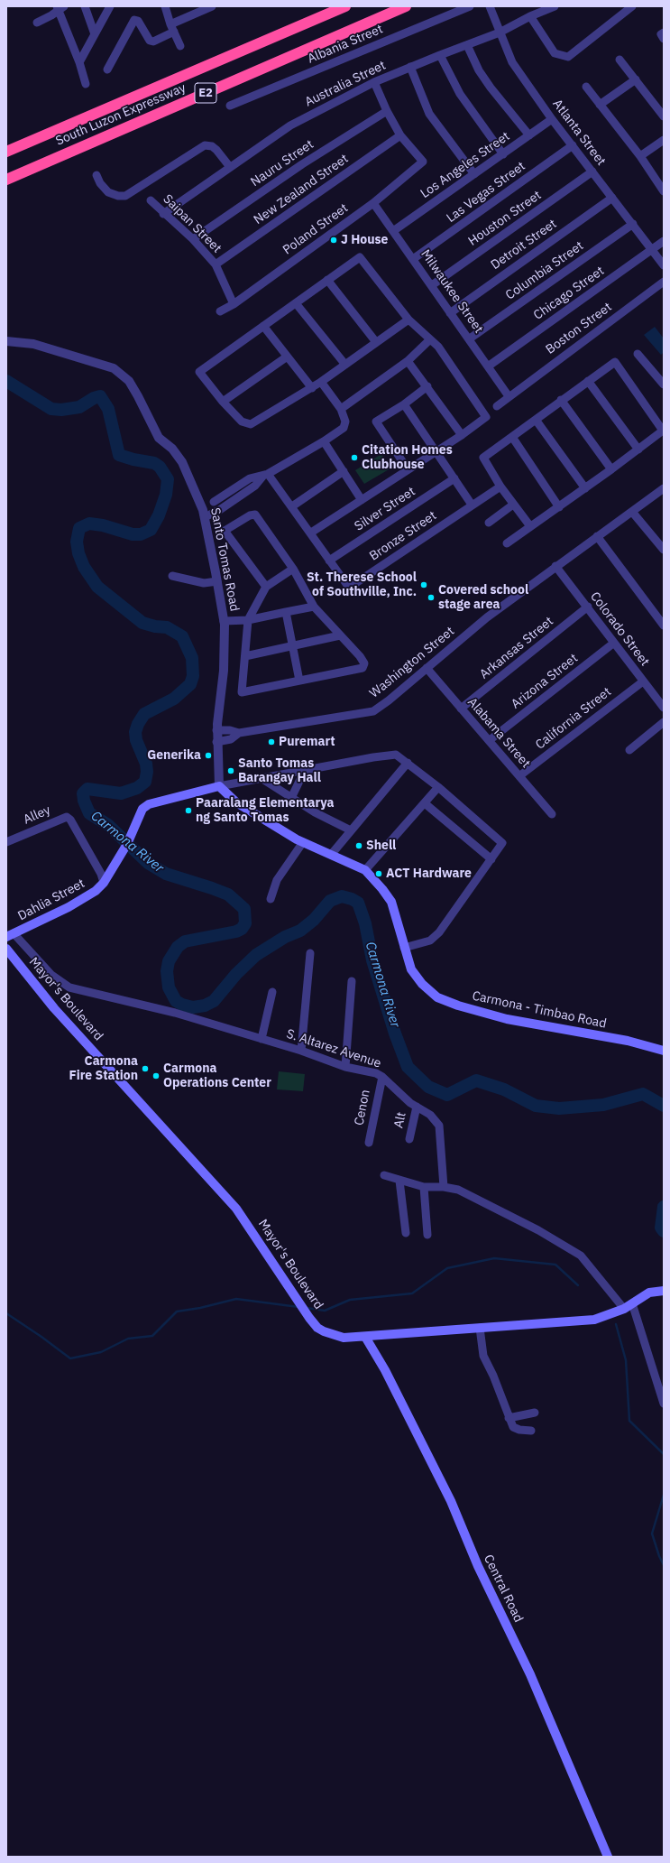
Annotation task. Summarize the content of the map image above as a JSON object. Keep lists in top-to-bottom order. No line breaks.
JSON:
{"streets":{"highway":["E2","South Luzon Expressway"],"main road":["Dahlia Street","Mayor's Boulevard","Carmona - Timbao Road","Central Road"],"street":["Albania Street","Australia Street","Atlanta Street","Nauru Street","Los Angeles Street","New Zealand Street","Las Vegas Street","Houston Street","Saipan Street","Poland Street","Detroit Street","Columbia Street","Milwaukee Street","Chicago Street","Boston Street","Silver Street","Bronze Street","Santo Tomas Road","Colorado Street","Arkansas Street","Washington Street","Arizona Street","California Street","Alabama Street","Alley","S. Altarez Avenue","Cenon","Alt"]},"crossings":[["Australia Street","Atlanta Street"],["Australia Street","Saipan Street"],["Atlanta Street","Los Angeles Street"],["Atlanta Street","Las Vegas Street"],["Atlanta Street","Houston Street"],["Atlanta Street","Detroit Street"],["Atlanta Street","Columbia Street"],["Atlanta Street","Chicago Street"],["Nauru Street","Saipan Street"],["Los Angeles Street","Milwaukee Street"],["New Zealand Street","Saipan Street"],["New Zealand Street","Poland Street"],["Las Vegas Street","Milwaukee Street"],["Houston Street","Milwaukee Street"],["Saipan Street","Poland Street"],["Poland Street","Milwaukee Street"],["Detroit Street","Milwaukee Street"],["Columbia Street","Milwaukee Street"],["Milwaukee Street","Chicago Street"],["Milwaukee Street","Boston Street"],["Silver Street","Bronze Street"],["Santo Tomas Road","Washington Street"],["Santo Tomas Road","Dahlia Street"],["Santo Tomas Road","Carmona - Timbao Road"],["Colorado Street","Arkansas Street"],["Colorado Street","Washington Street"],["Colorado Street","Arizona Street"],["Colorado Street","California Street"],["Arkansas Street","Alabama Street"],["Washington Street","Alabama Street"],["Arizona Street","Alabama Street"],["California Street","Alabama Street"],["Alley","Dahlia Street"],["Dahlia Street","Carmona - Timbao Road"],["Dahlia Street","S. Altarez Avenue"],["Mayor's Boulevard","Central Road"],["S. Altarez Avenue","Cenon"],["S. Altarez Avenue","Alt"]],"water":["Carmona River"],"places":["J House","Citation Homes Clubhouse","St. Therese School of Southville, Inc.","Covered school stage area","Puremart","Generika","Santo Tomas Barangay Hall","Paaralang Elementarya ng Santo Tomas","Shell","ACT Hardware","Carmona Fire Station","Carmona Operations Center"]}
